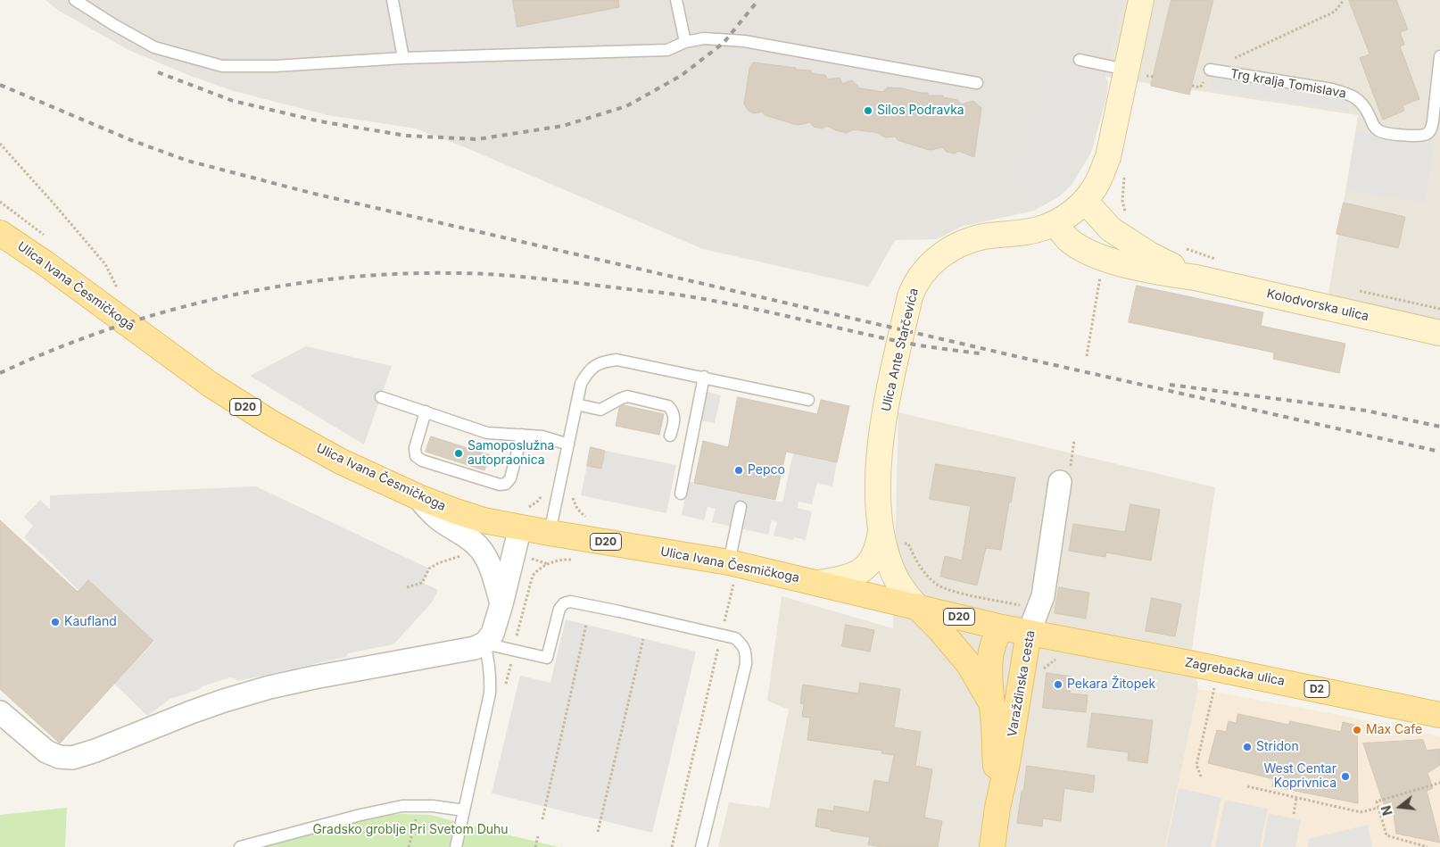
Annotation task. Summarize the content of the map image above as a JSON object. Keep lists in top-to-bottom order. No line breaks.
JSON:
{"streets":{"main road":["Ulica Ivana Česmičkoga","Kolodvorska ulica","Ulica Ante Starčevića","D20","Zagrebačka ulica","Varaždinska cesta","D2"],"lane":["Trg kralja Tomislava"]},"crossings":[["Ulica Ivana Česmičkoga","Ulica Ante Starčevića"],["Ulica Ivana Česmičkoga","Zagrebačka ulica"],["Ulica Ivana Česmičkoga","Varaždinska cesta"],["Kolodvorska ulica","Ulica Ante Starčevića"],["Zagrebačka ulica","Varaždinska cesta"]],"parks":["Gradsko groblje Pri Svetom Duhu"],"places":["Silos Podravka","Samoposlužna autopraonica","Pepco","Kaufland","Pekara Žitopek","Max Cafe","Stridon","West Centar Koprivnica"],"north":"left"}
